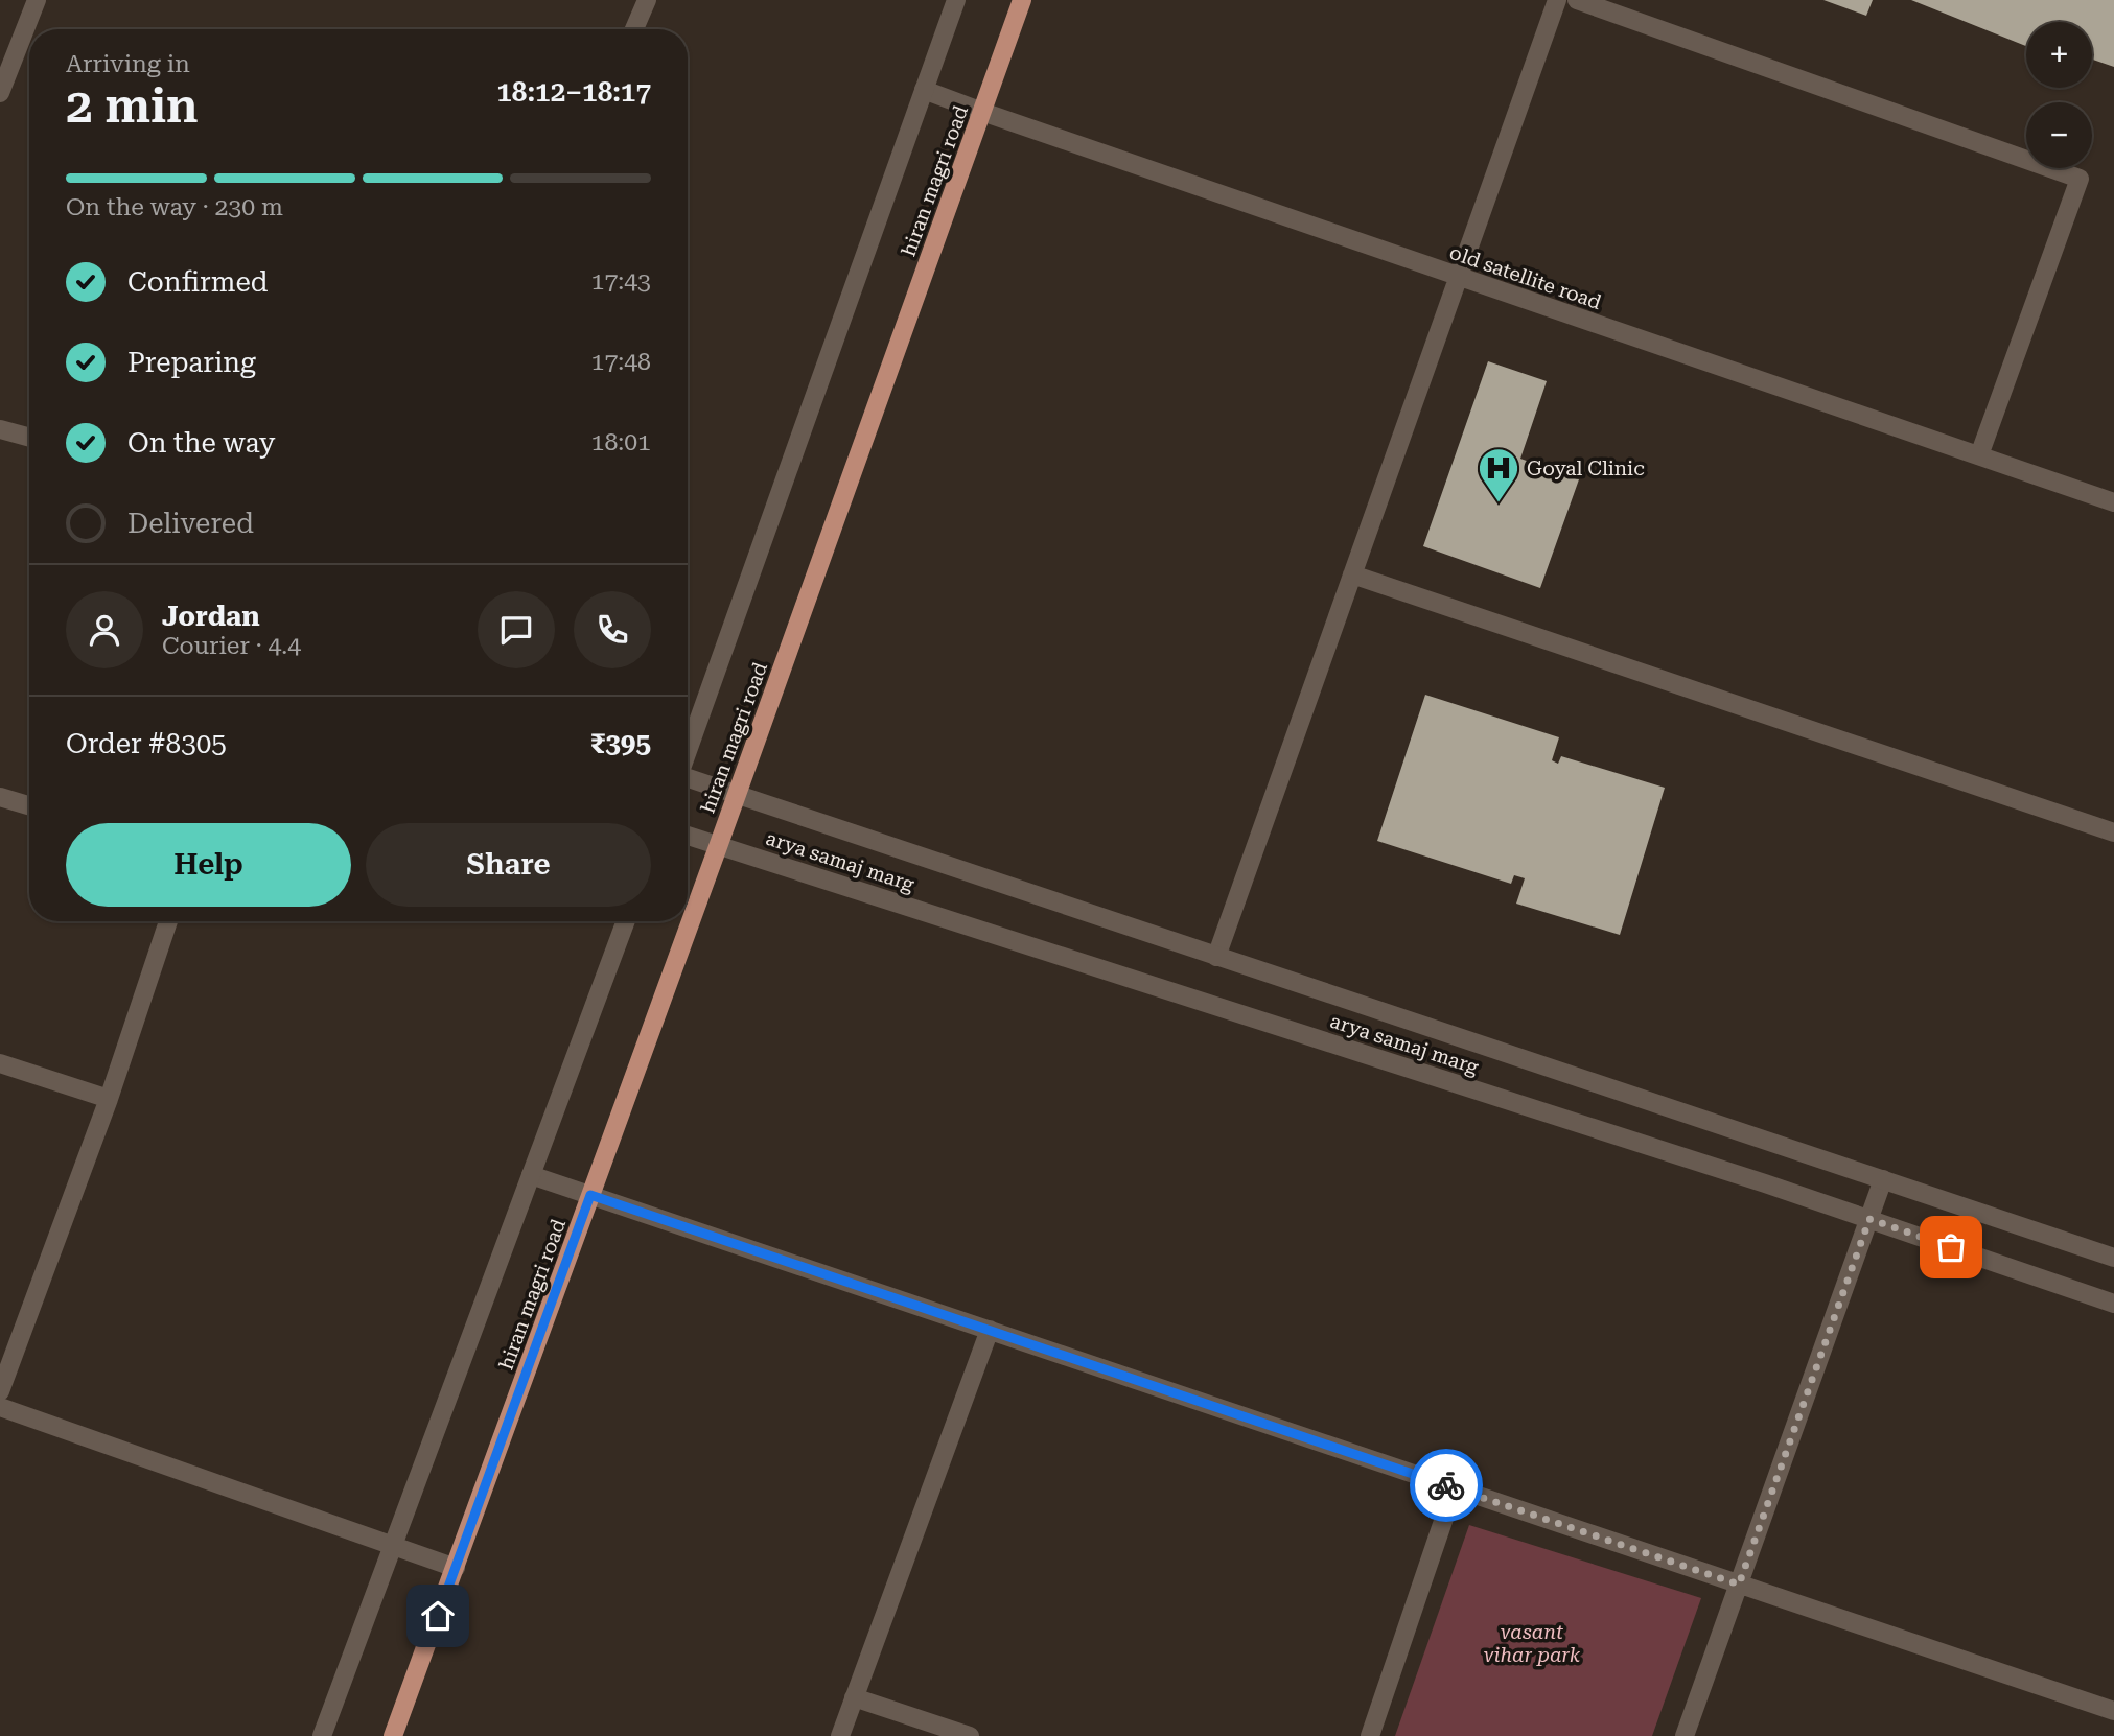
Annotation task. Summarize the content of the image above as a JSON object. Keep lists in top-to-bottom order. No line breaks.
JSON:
{"streets":{"main road":["hiran magri road"],"street":["old satellite road","arya samaj marg"]},"crossings":[["hiran magri road","old satellite road"],["hiran magri road","arya samaj marg"]],"parks":["vasant vihar park"],"places":{"hospital":["Goyal Clinic"]},"page":{"map_buttons":["+","−"],"heading":["2 min","Arriving in","18:12–18:17"],"panel":["Jordan","Courier · 4.4","Order #8305","₹395"],"bar":"On the way · 230 m","list":[["Confirmed","17:43"],["Preparing","17:48"],["On the way","18:01"],"Delivered"],"buttons":["Help","Share"]}}
